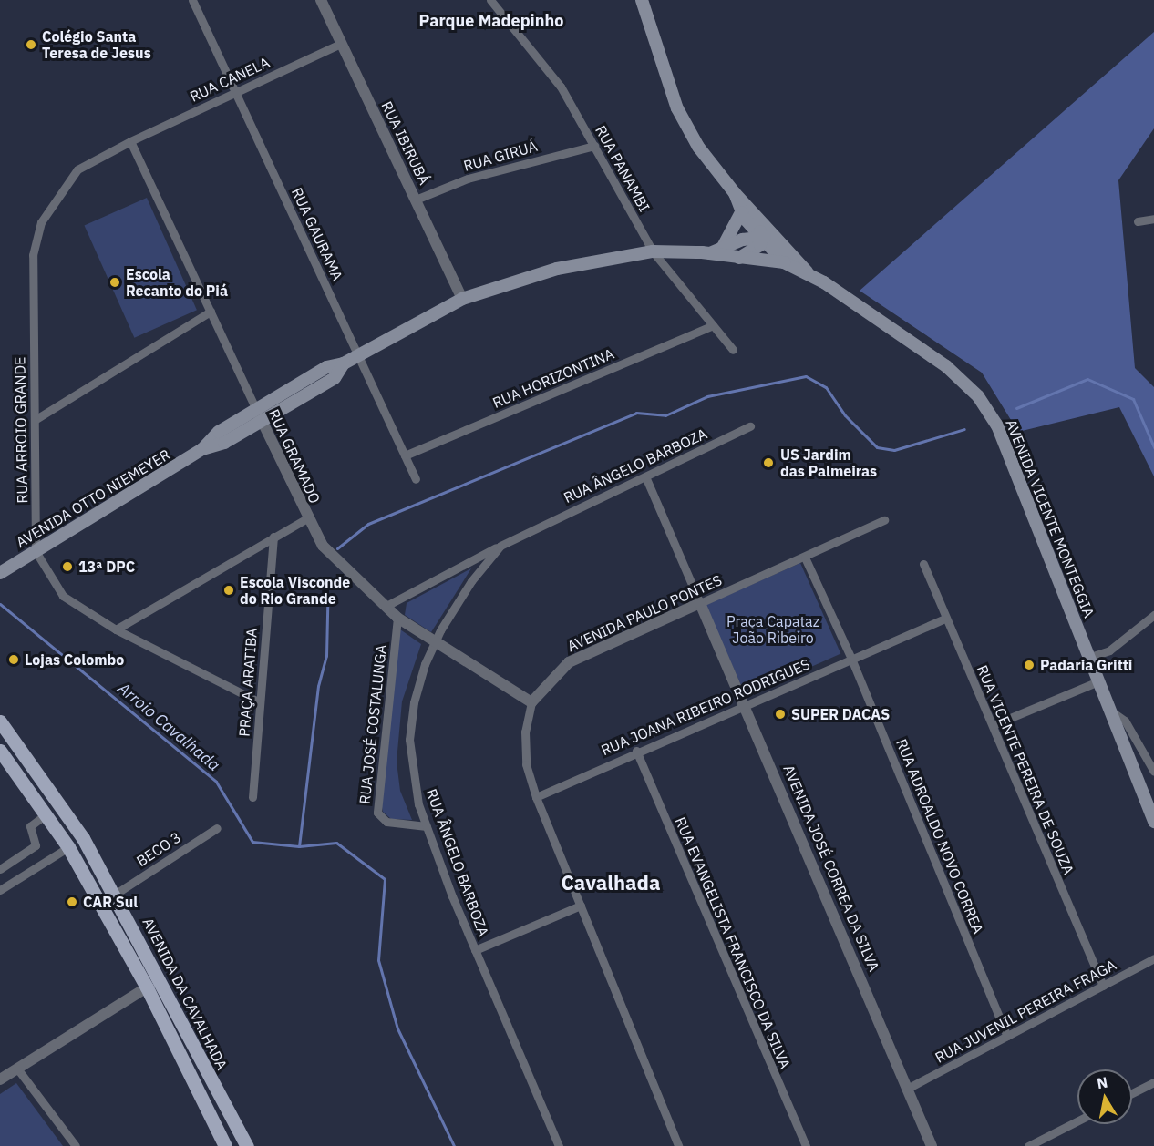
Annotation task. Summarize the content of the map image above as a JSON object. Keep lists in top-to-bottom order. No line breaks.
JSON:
{"streets":{"main road":["AVENIDA OTTO NIEMEYER","AVENIDA VICENTE MONTEGGIA","AVENIDA DA CAVALHADA"],"street":["RUA CANELA","RUA IBIRUBÁ","RUA GIRUÁ","RUA PANAMBI","RUA GAURAMA","RUA HORIZONTINA","RUA ARROIO GRANDE","RUA GRAMADO","RUA ÂNGELO BARBOZA","AVENIDA PAULO PONTES","PRAÇA ARATIBA","RUA JOANA RIBEIRO RODRIGUES","RUA JOSÉ COSTALUNGA","RUA VICENTE PEREIRA DE SOUZA","RUA ADROALDO NOVO CORREA","BECO 3","AVENIDA JOSÉ CORREA DA SILVA","RUA EVANGELISTA FRANCISCO DA SILVA","RUA JUVENIL PEREIRA FRAGA"]},"crossings":[["RUA CANELA","RUA IBIRUBÁ"],["RUA CANELA","RUA GAURAMA"],["RUA CANELA","RUA ARROIO GRANDE"],["RUA CANELA","RUA GRAMADO"],["RUA IBIRUBÁ","RUA GIRUÁ"],["RUA IBIRUBÁ","AVENIDA OTTO NIEMEYER"],["RUA GIRUÁ","RUA PANAMBI"],["RUA PANAMBI","RUA HORIZONTINA"],["RUA PANAMBI","AVENIDA OTTO NIEMEYER"],["RUA GAURAMA","RUA HORIZONTINA"],["RUA GAURAMA","AVENIDA OTTO NIEMEYER"],["RUA ARROIO GRANDE","RUA GRAMADO"],["RUA ARROIO GRANDE","AVENIDA OTTO NIEMEYER"],["RUA GRAMADO","RUA ÂNGELO BARBOZA"],["RUA GRAMADO","AVENIDA OTTO NIEMEYER"],["RUA GRAMADO","AVENIDA PAULO PONTES"],["RUA GRAMADO","RUA JOSÉ COSTALUNGA"],["RUA ÂNGELO BARBOZA","RUA JOSÉ COSTALUNGA"],["AVENIDA OTTO NIEMEYER","AVENIDA VICENTE MONTEGGIA"],["AVENIDA PAULO PONTES","RUA ADROALDO NOVO CORREA"],["AVENIDA PAULO PONTES","AVENIDA JOSÉ CORREA DA SILVA"],["RUA JOANA RIBEIRO RODRIGUES","RUA VICENTE PEREIRA DE SOUZA"],["RUA JOANA RIBEIRO RODRIGUES","RUA ADROALDO NOVO CORREA"],["RUA JOANA RIBEIRO RODRIGUES","AVENIDA JOSÉ CORREA DA SILVA"],["RUA JOANA RIBEIRO RODRIGUES","RUA EVANGELISTA FRANCISCO DA SILVA"],["RUA VICENTE PEREIRA DE SOUZA","RUA JUVENIL PEREIRA FRAGA"],["RUA ADROALDO NOVO CORREA","RUA JUVENIL PEREIRA FRAGA"],["BECO 3","AVENIDA DA CAVALHADA"],["AVENIDA JOSÉ CORREA DA SILVA","RUA JUVENIL PEREIRA FRAGA"]],"districts":["Parque Madepinho","Cavalhada"],"water":["Arroio Cavalhada"],"parks":["Praça Capataz João Ribeiro"],"places":["Colégio Santa Teresa de Jesus","Escola Recanto do Piá","US Jardim das Palmeiras","13ª DPC","Escola Visconde do Rio Grande","Lojas Colombo","Padaria Gritti","SUPER DACAS","CAR Sul"],"north":"top"}
